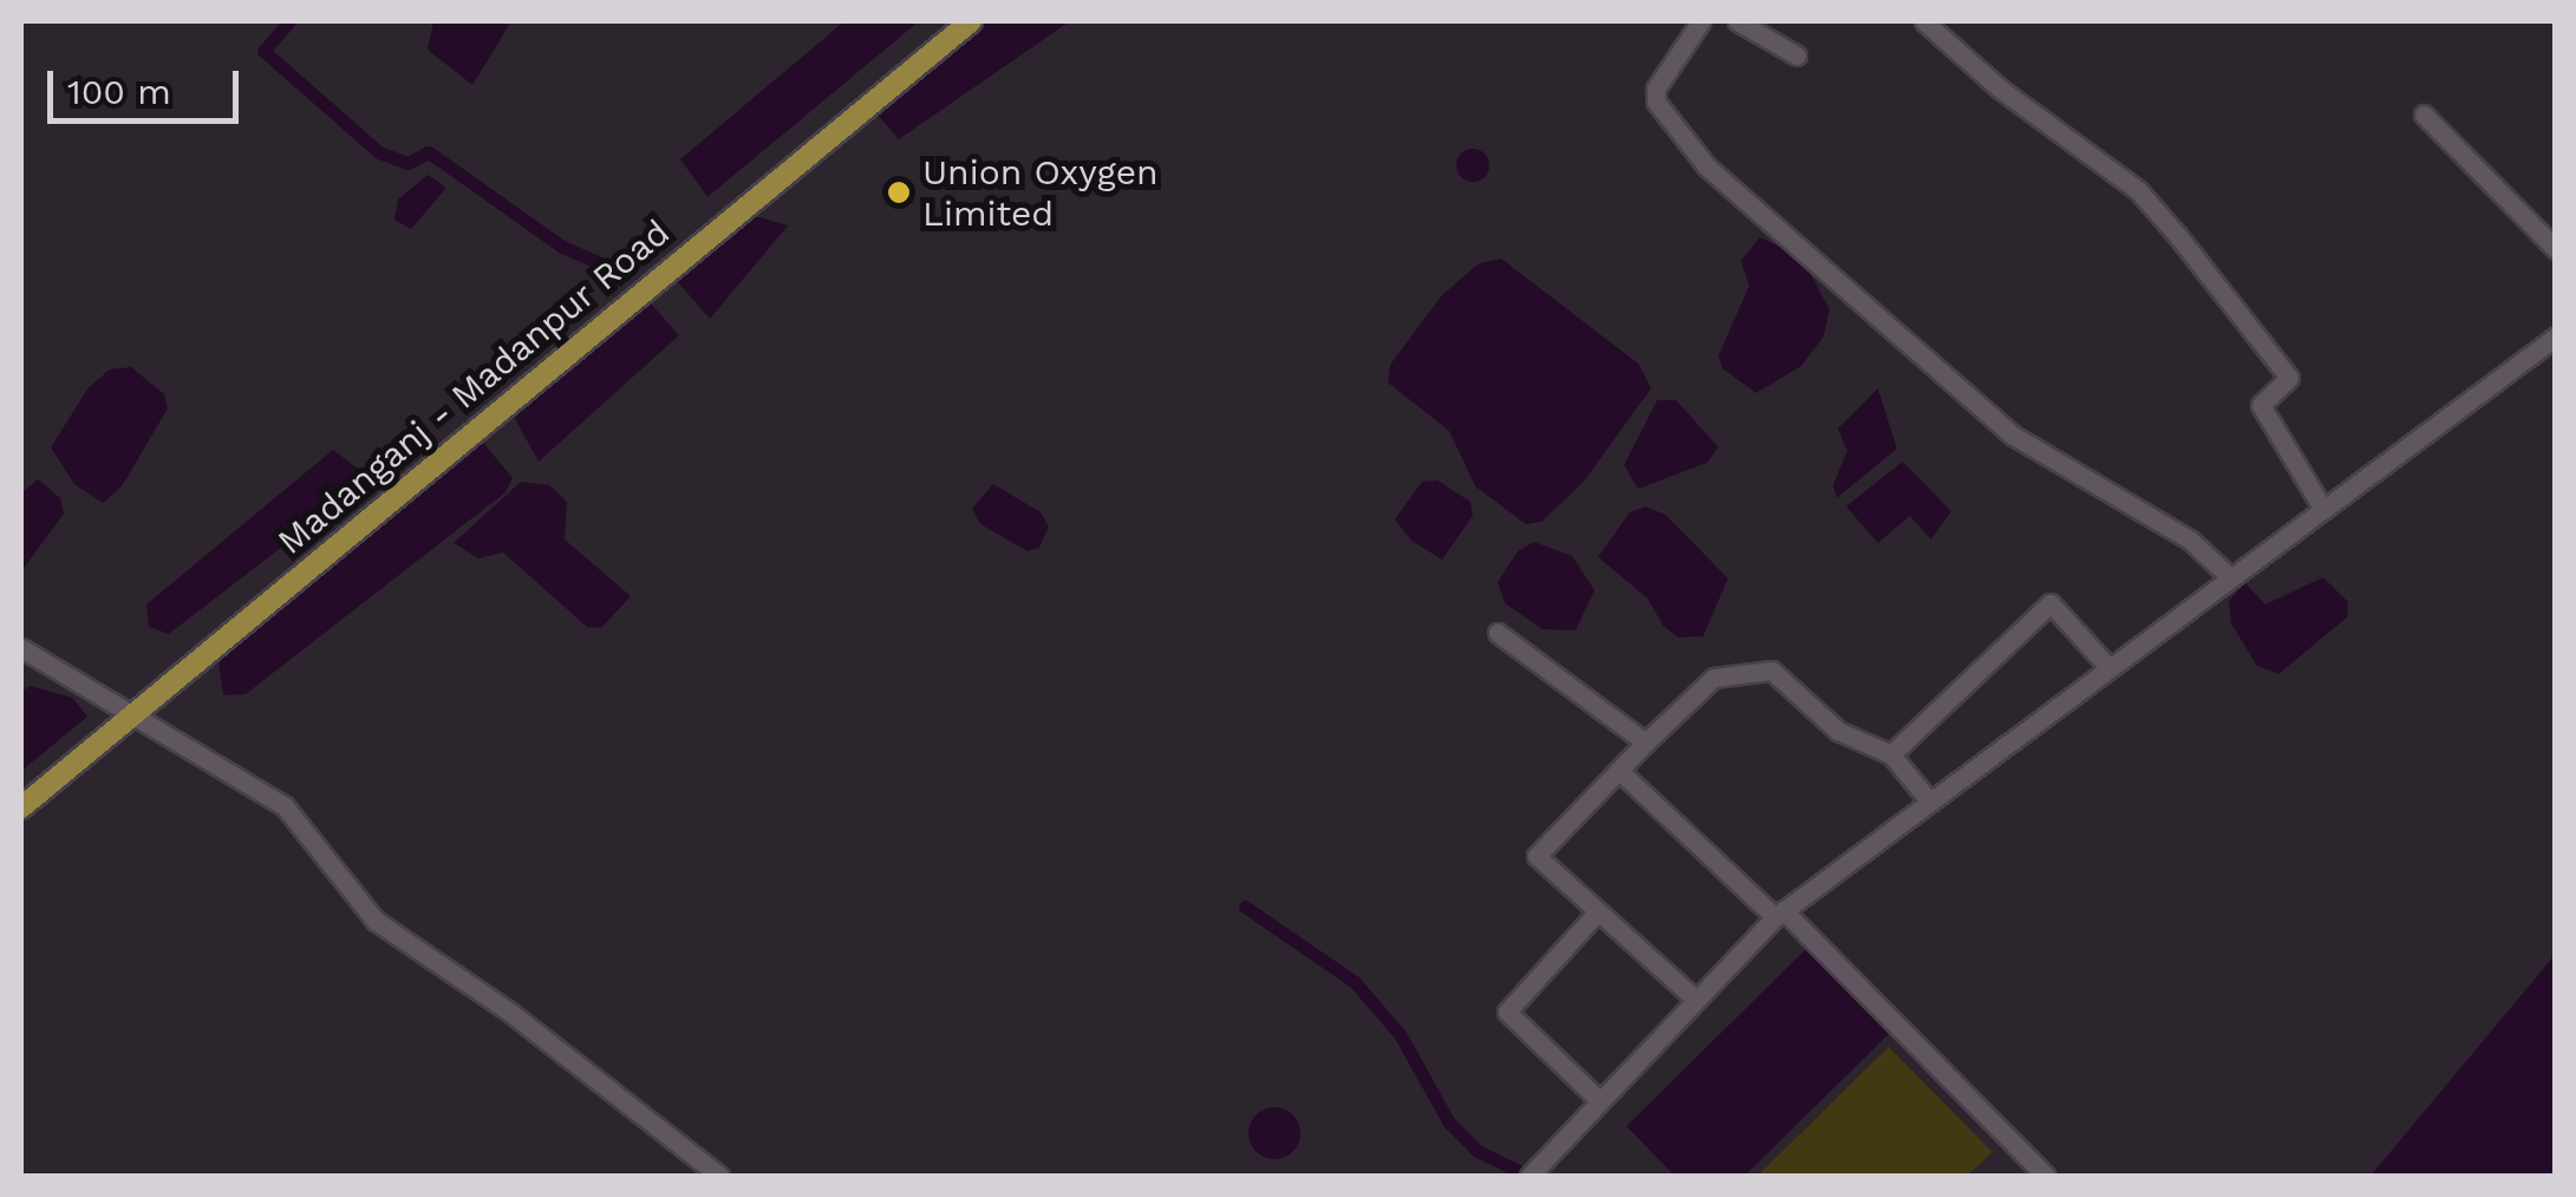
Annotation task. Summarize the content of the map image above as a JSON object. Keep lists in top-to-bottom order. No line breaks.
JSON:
{"streets":{"main road":["Madanganj - Madanpur Road"]},"places":["Union Oxygen Limited"],"scale_bar":"100 m"}
